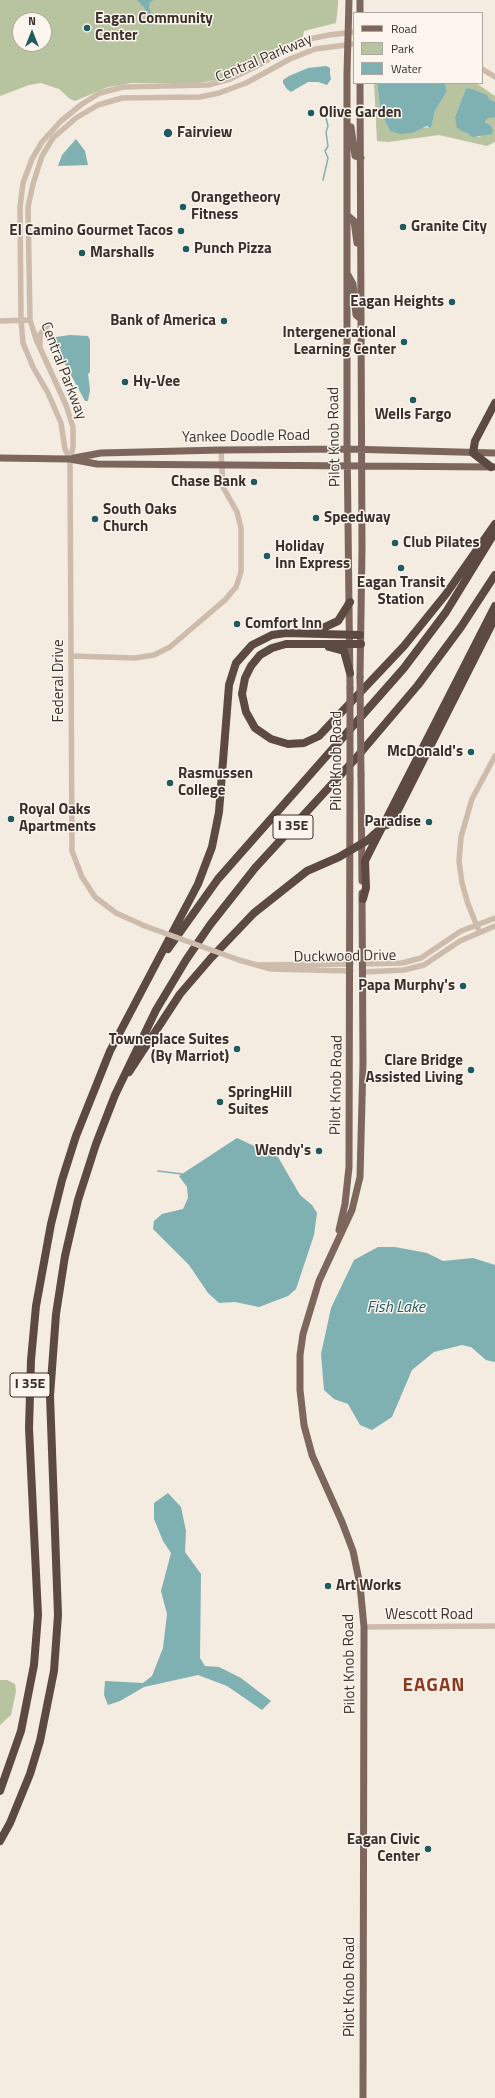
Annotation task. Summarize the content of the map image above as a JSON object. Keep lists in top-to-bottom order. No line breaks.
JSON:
{"streets":{"highway":["I 35E"],"main road":["Yankee Doodle Road","Pilot Knob Road","Duckwood Drive"],"street":["Central Parkway","Federal Drive","Wescott Road"]},"crossings":[["Central Parkway","Yankee Doodle Road"],["Central Parkway","Pilot Knob Road"],["Central Parkway","Federal Drive"],["Yankee Doodle Road","Pilot Knob Road"],["Yankee Doodle Road","Federal Drive"],["Pilot Knob Road","Duckwood Drive"],["Pilot Knob Road","Wescott Road"],["Federal Drive","Duckwood Drive"]],"districts":["EAGAN"],"water":["Fish Lake"],"places":["Eagan Community Center","Olive Garden","Fairview","Orangetheory Fitness","Granite City","El Camino Gourmet Tacos","Punch Pizza","Marshalls","Eagan Heights","Bank of America","Intergenerational Learning Center","Hy-Vee","Wells Fargo","Chase Bank","Speedway","South Oaks Church","Club Pilates","Holiday Inn Express","Eagan Transit Station","Comfort Inn","McDonald's","Rasmussen College","Royal Oaks Apartments","Paradise","Papa Murphy's","Towneplace Suites (By Marriot)","Clare Bridge Assisted Living","SpringHill Suites","Wendy's","Art Works","Eagan Civic Center"],"legend":["Road","Park","Water"],"north":"top"}
